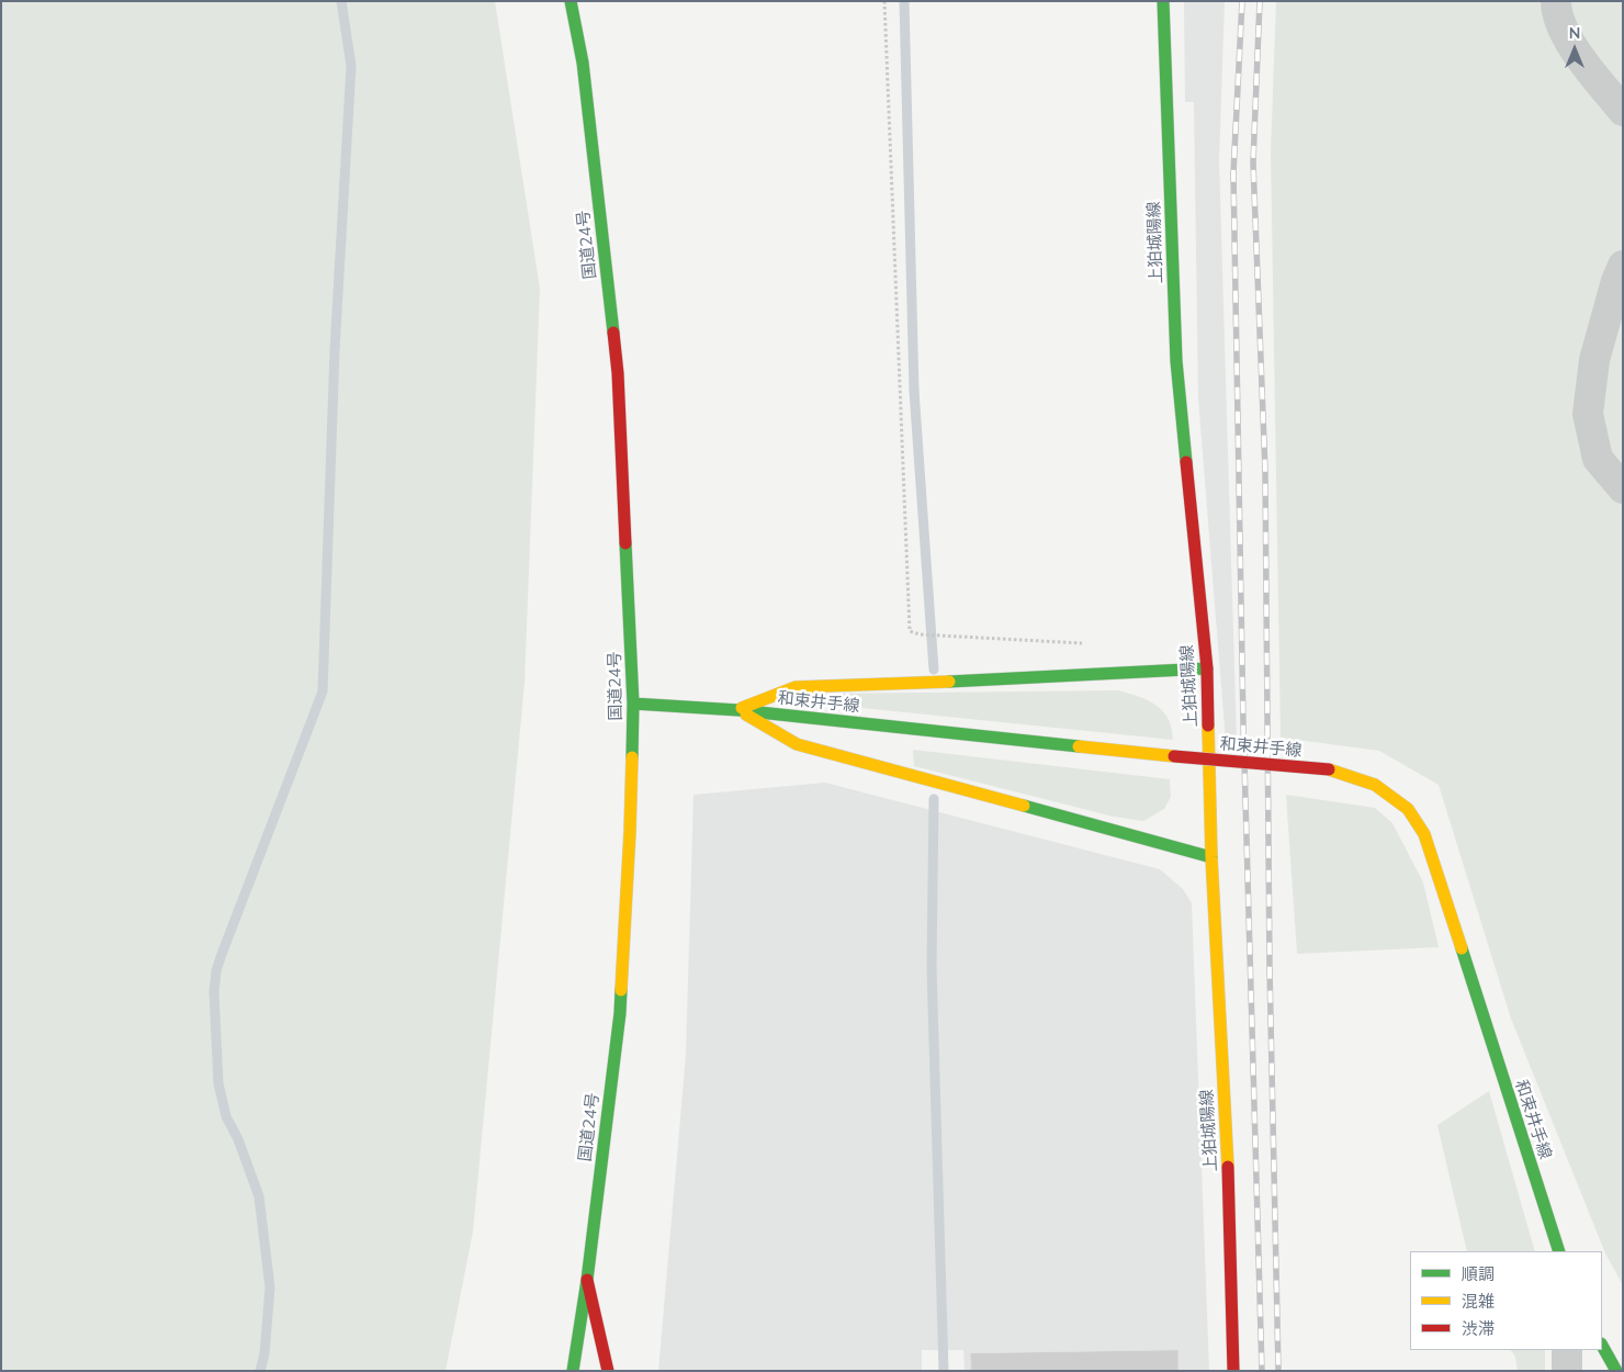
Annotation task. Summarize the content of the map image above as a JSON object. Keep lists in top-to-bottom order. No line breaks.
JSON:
{"streets":{"main road":["上狛城陽線","国道24号","和束井手線"]},"crossings":[["国道24号","和束井手線"]],"legend":["順調","混雑","渋滞"],"north":"top"}
